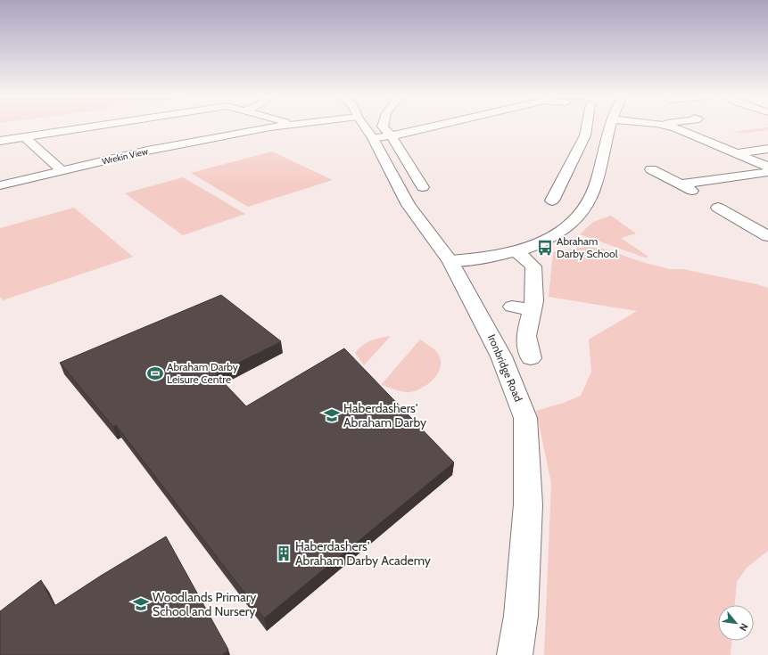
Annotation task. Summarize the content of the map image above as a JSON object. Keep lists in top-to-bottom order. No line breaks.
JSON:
{"streets":{"street":["Wrekin View","Ironbridge Road"]},"places":{"bus stop":["Abraham Darby School"],"sports":["Abraham Darby Leisure Centre"],"school or university":["Haberdashers' Abraham Darby","Woodlands Primary School and Nursery"],"building":["Haberdashers' Abraham Darby Academy"]},"north":"bottom right"}
